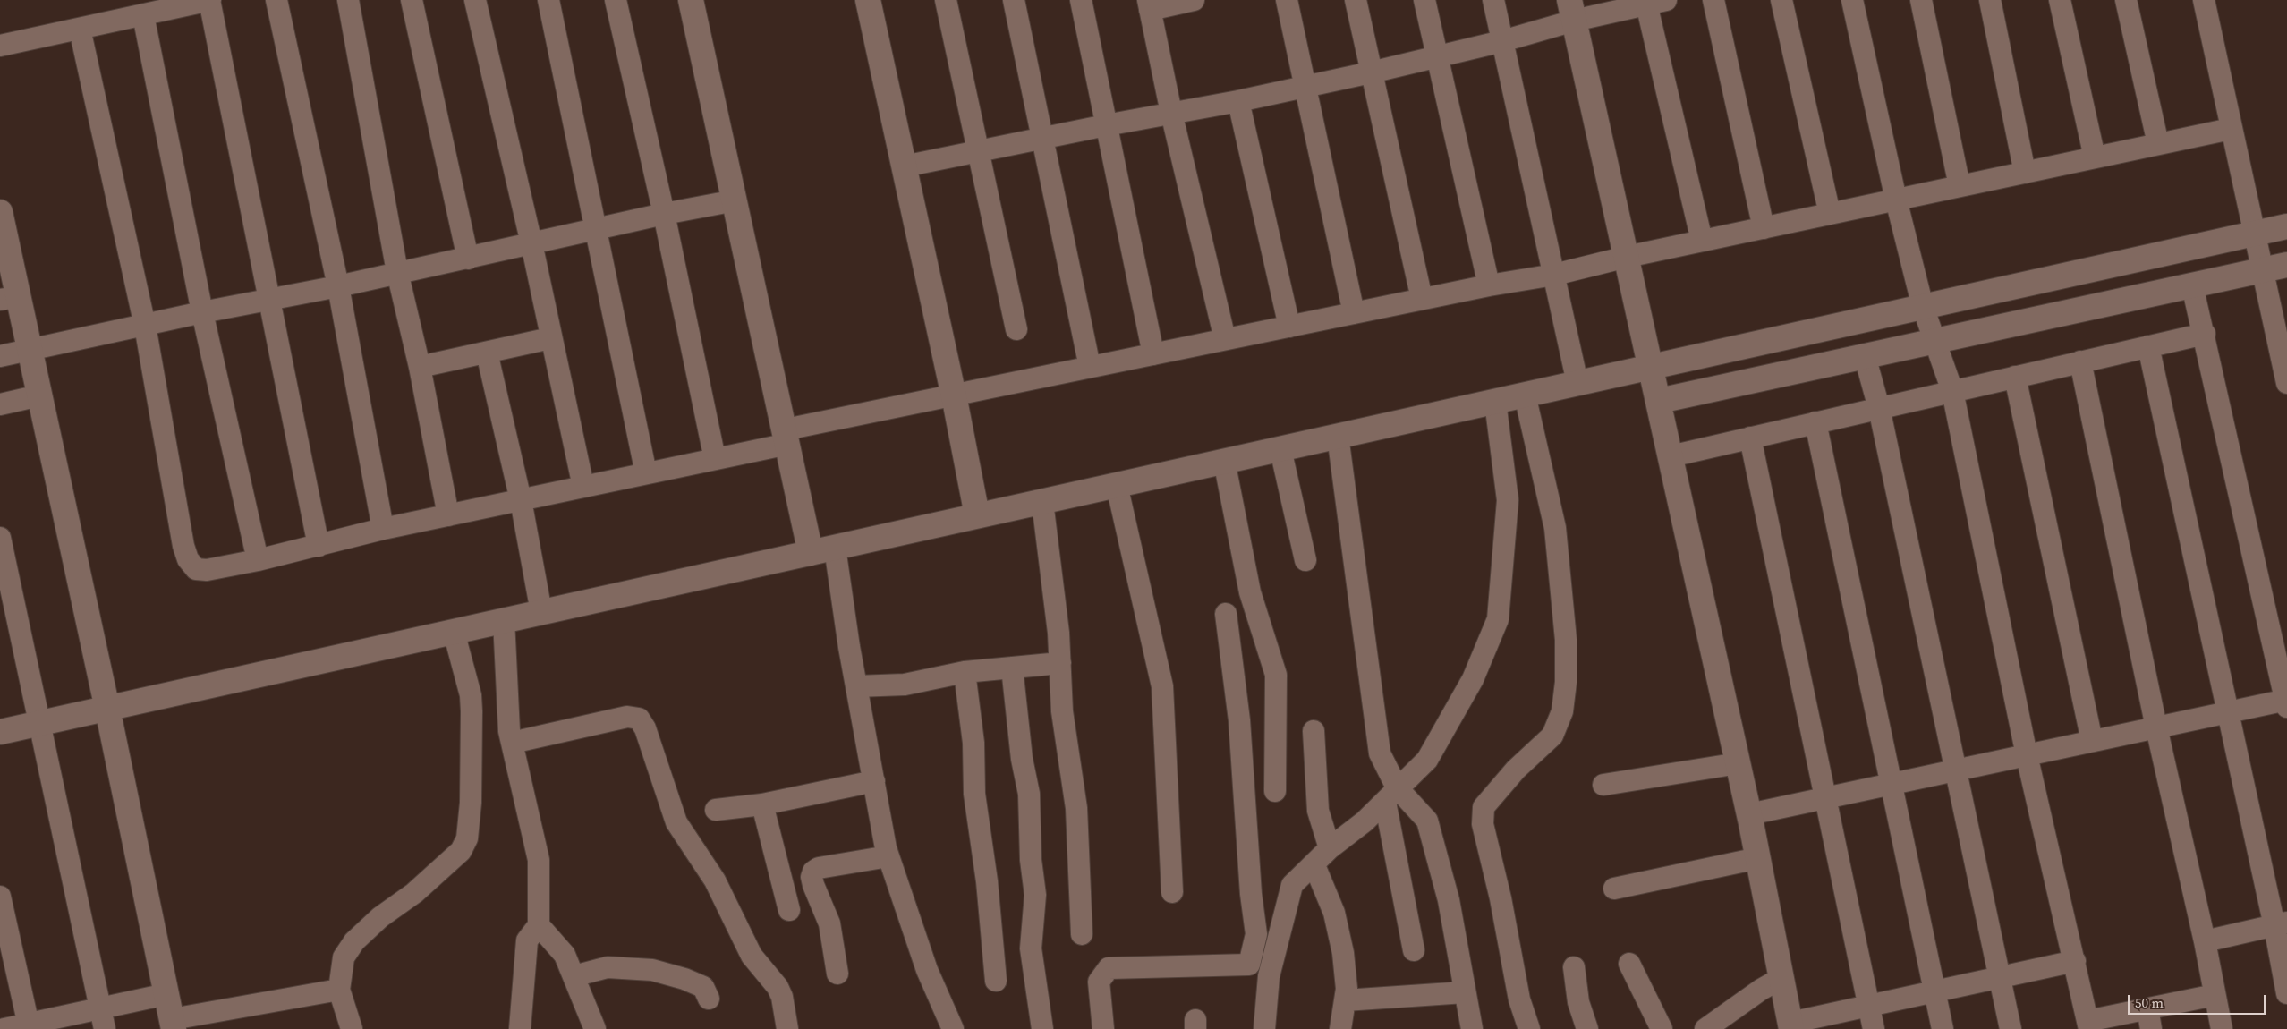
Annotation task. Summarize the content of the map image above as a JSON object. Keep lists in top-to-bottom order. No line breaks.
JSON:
{"scale_bar":"50 m"}
